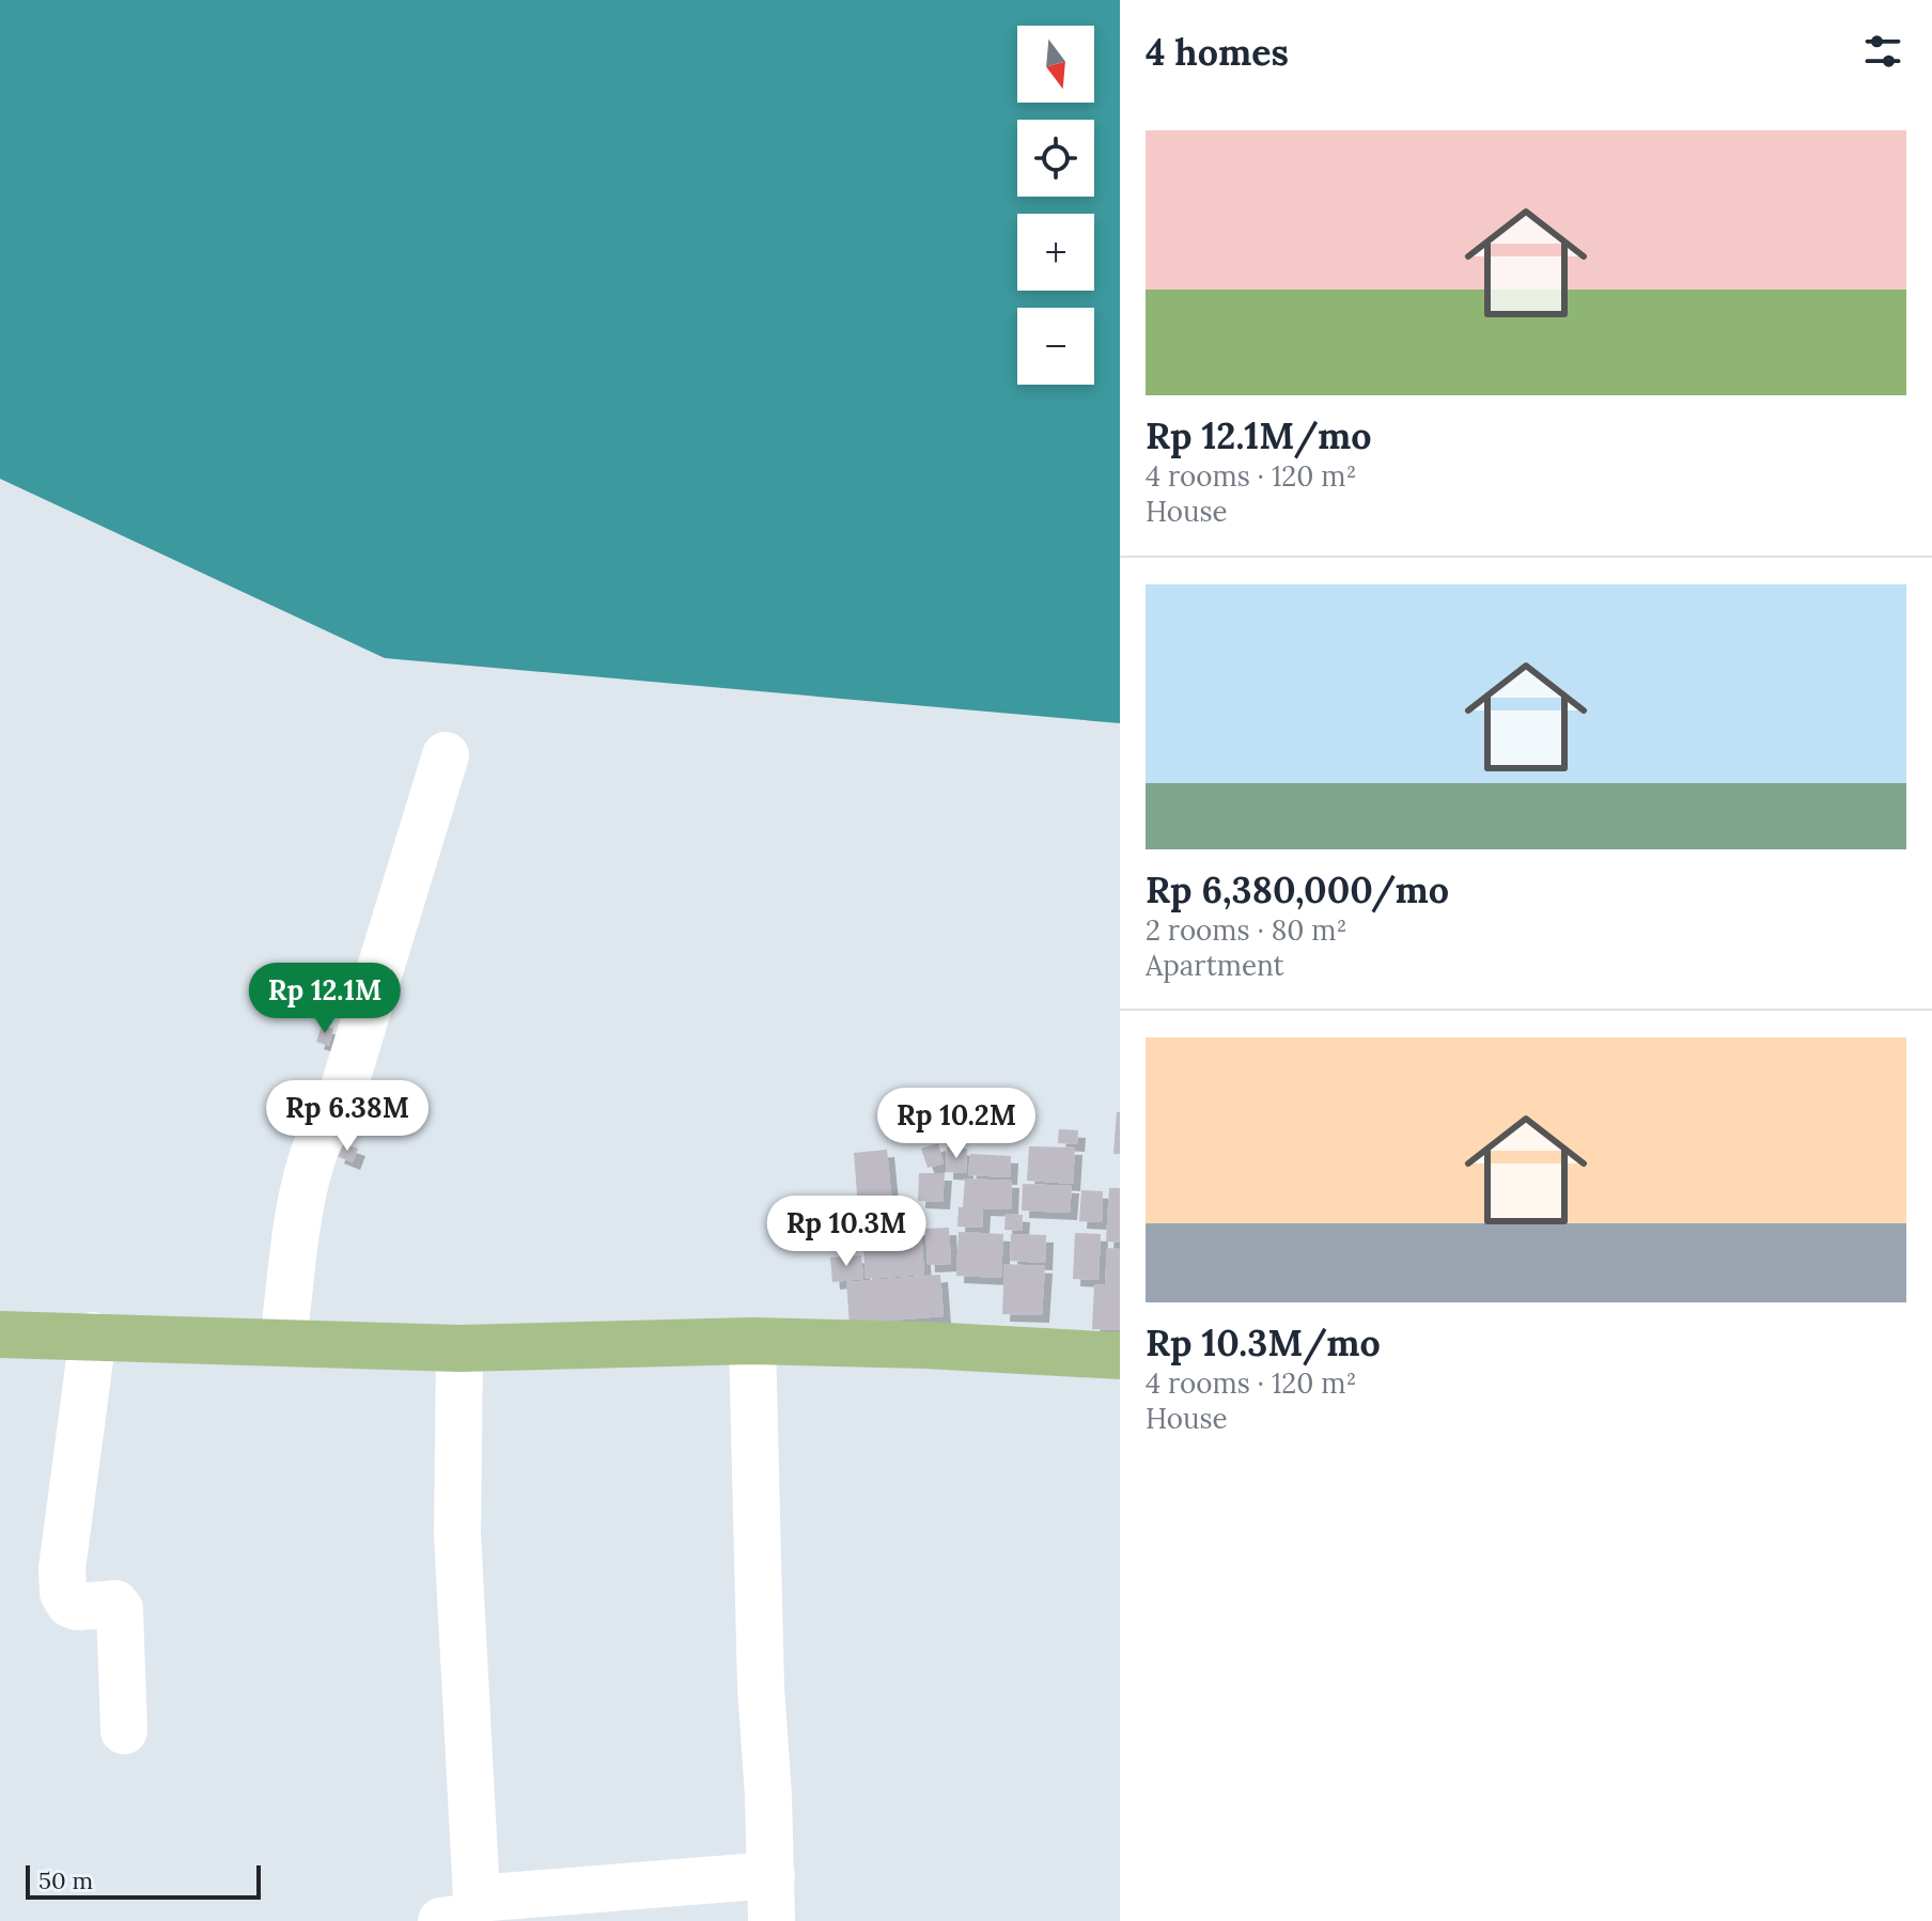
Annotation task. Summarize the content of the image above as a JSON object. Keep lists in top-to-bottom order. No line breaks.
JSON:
{"scale_bar":"50 m","north":"bottom","page":{"heading":"4 homes","map_buttons":["+","−"],"list":[{"name":"Rp 12.1M/mo","note":"4 rooms · 120 m² · House"},{"name":"Rp 6,380,000/mo","note":"2 rooms · 80 m² · Apartment"},{"name":"Rp 10.3M/mo","note":"4 rooms · 120 m² · House"}],"price":["Rp 12.1M","Rp 6.38M","Rp 10.2M","Rp 10.3M"],"scale":"50 m"}}
